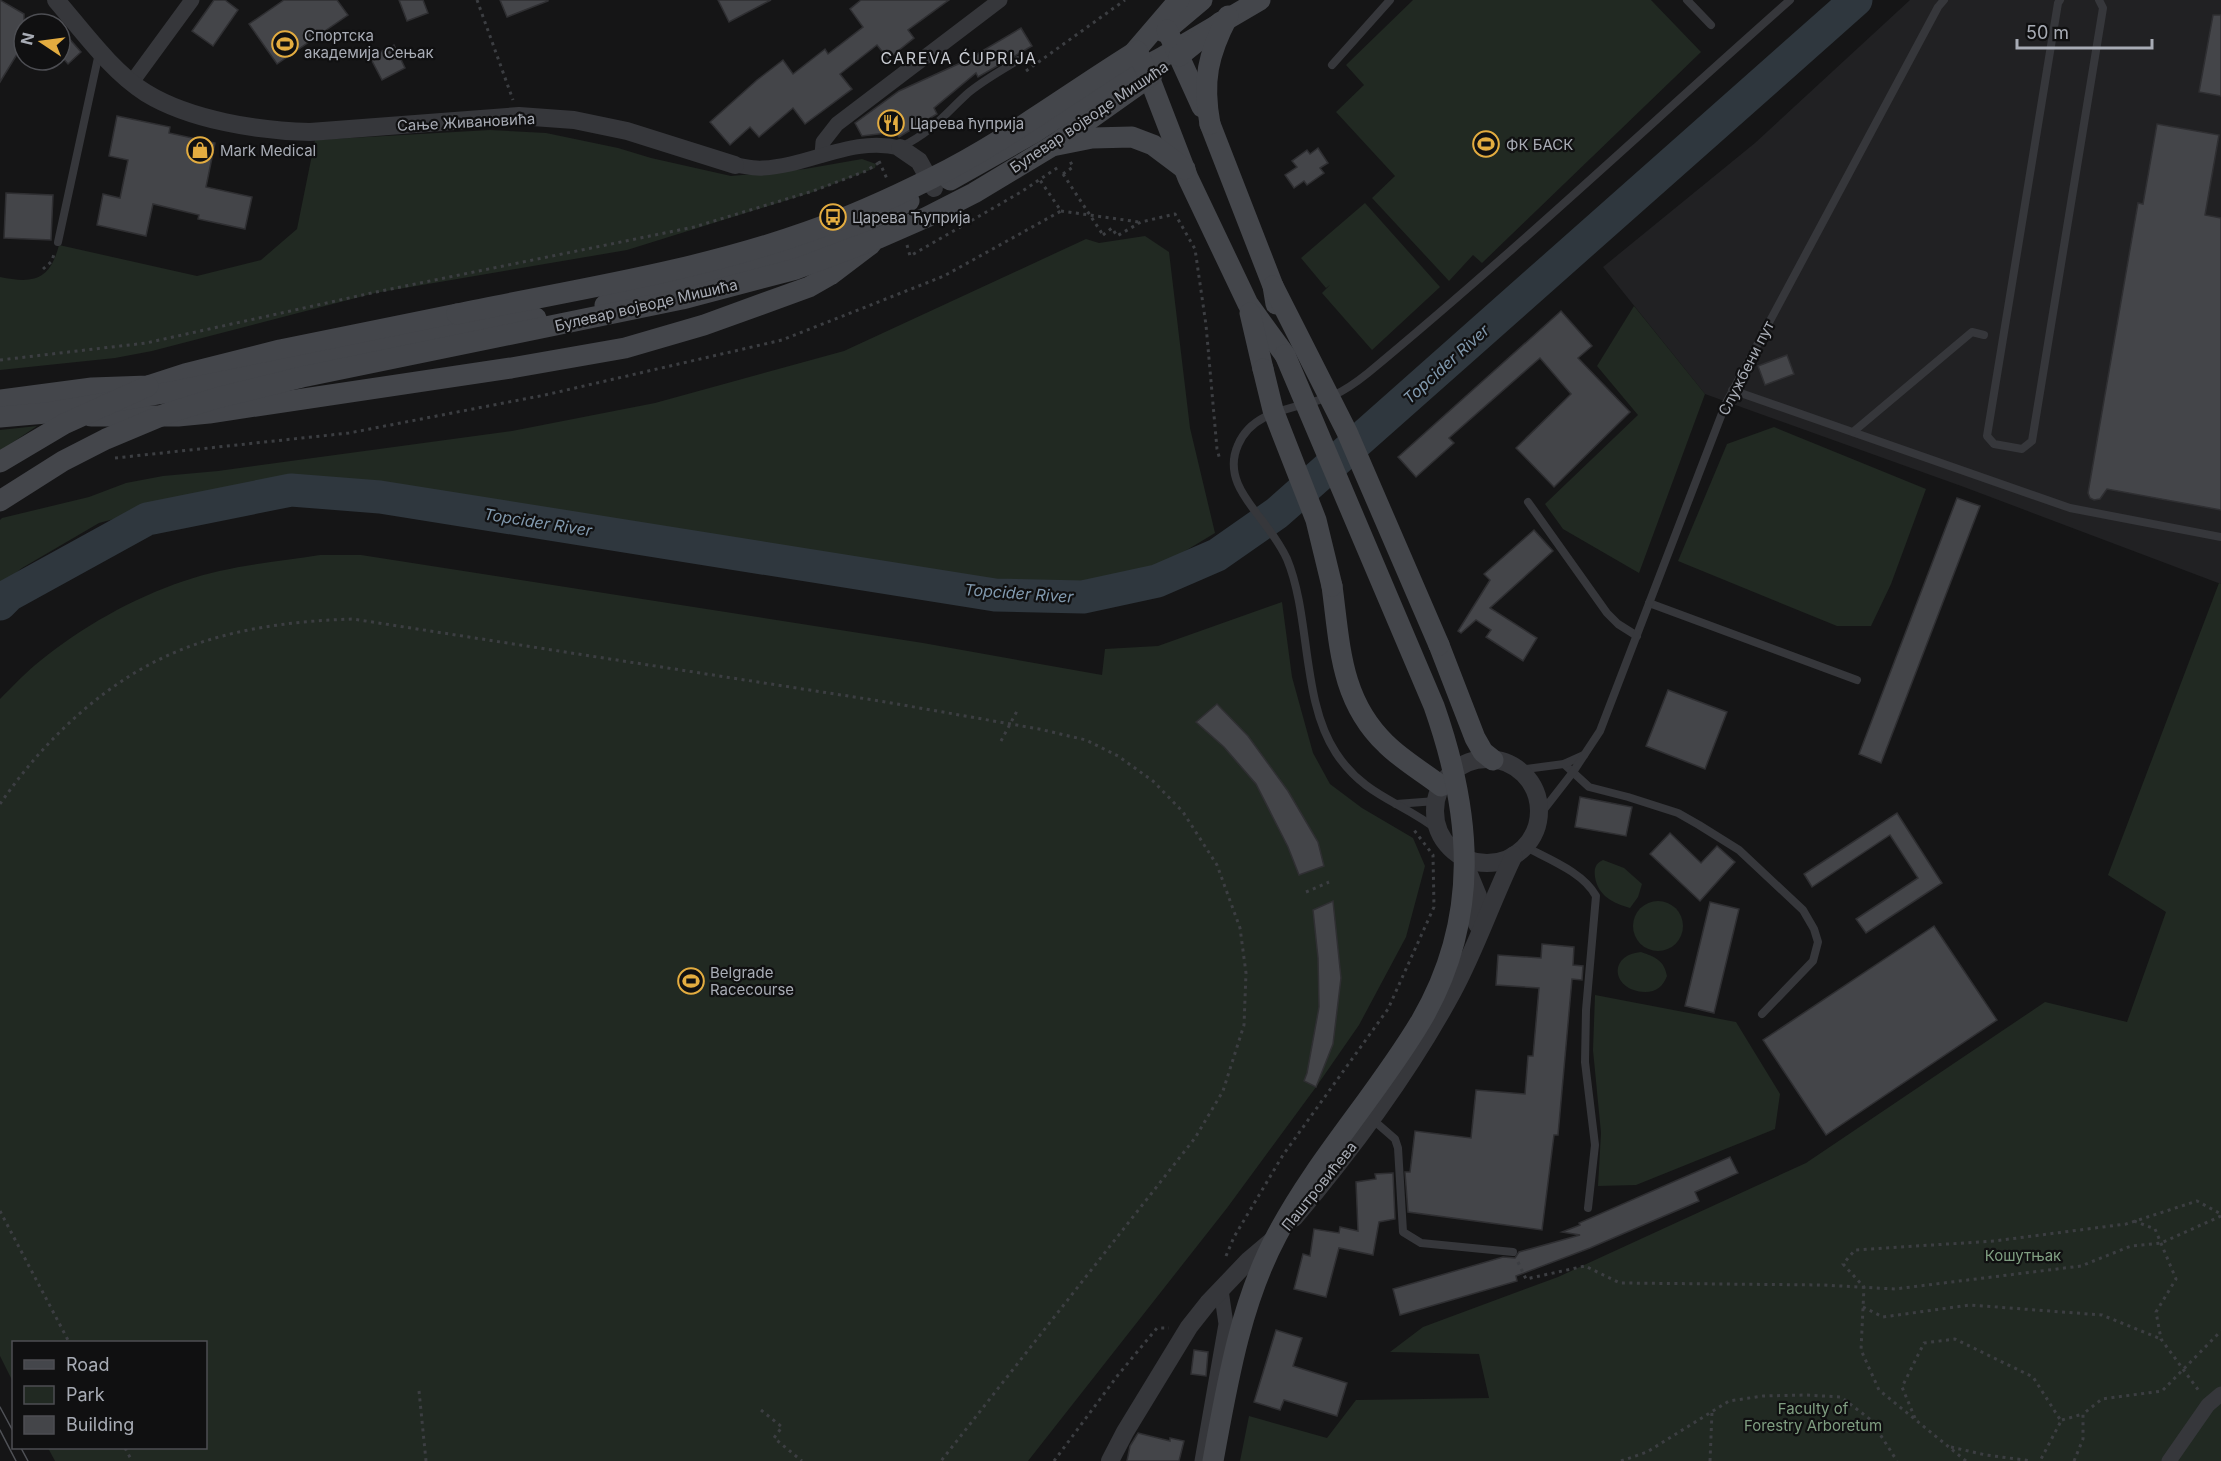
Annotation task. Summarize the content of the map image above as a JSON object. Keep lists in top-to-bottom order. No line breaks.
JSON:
{"streets":{"main road":["Булевар војводе Мишића"],"street":["Сање Живановића","Паштровићева"],"lane":["Службени пут"]},"crossings":[["Службени пут","Паштровићева"]],"districts":["CAREVA ĆUPRIJA"],"water":["Topcider River"],"parks":["Кошутњак","Faculty of Forestry Arboretum"],"places":{"sports":["Спортска академија Сењак","ФК БАСК","Belgrade Racecourse"],"restaurant":["Царева ћуприја"],"shop":["Mark Medical"],"bus stop":["Царева Ћуприја"]},"legend":["Road","Park","Building"],"scale_bar":"50 m","north":"left"}
